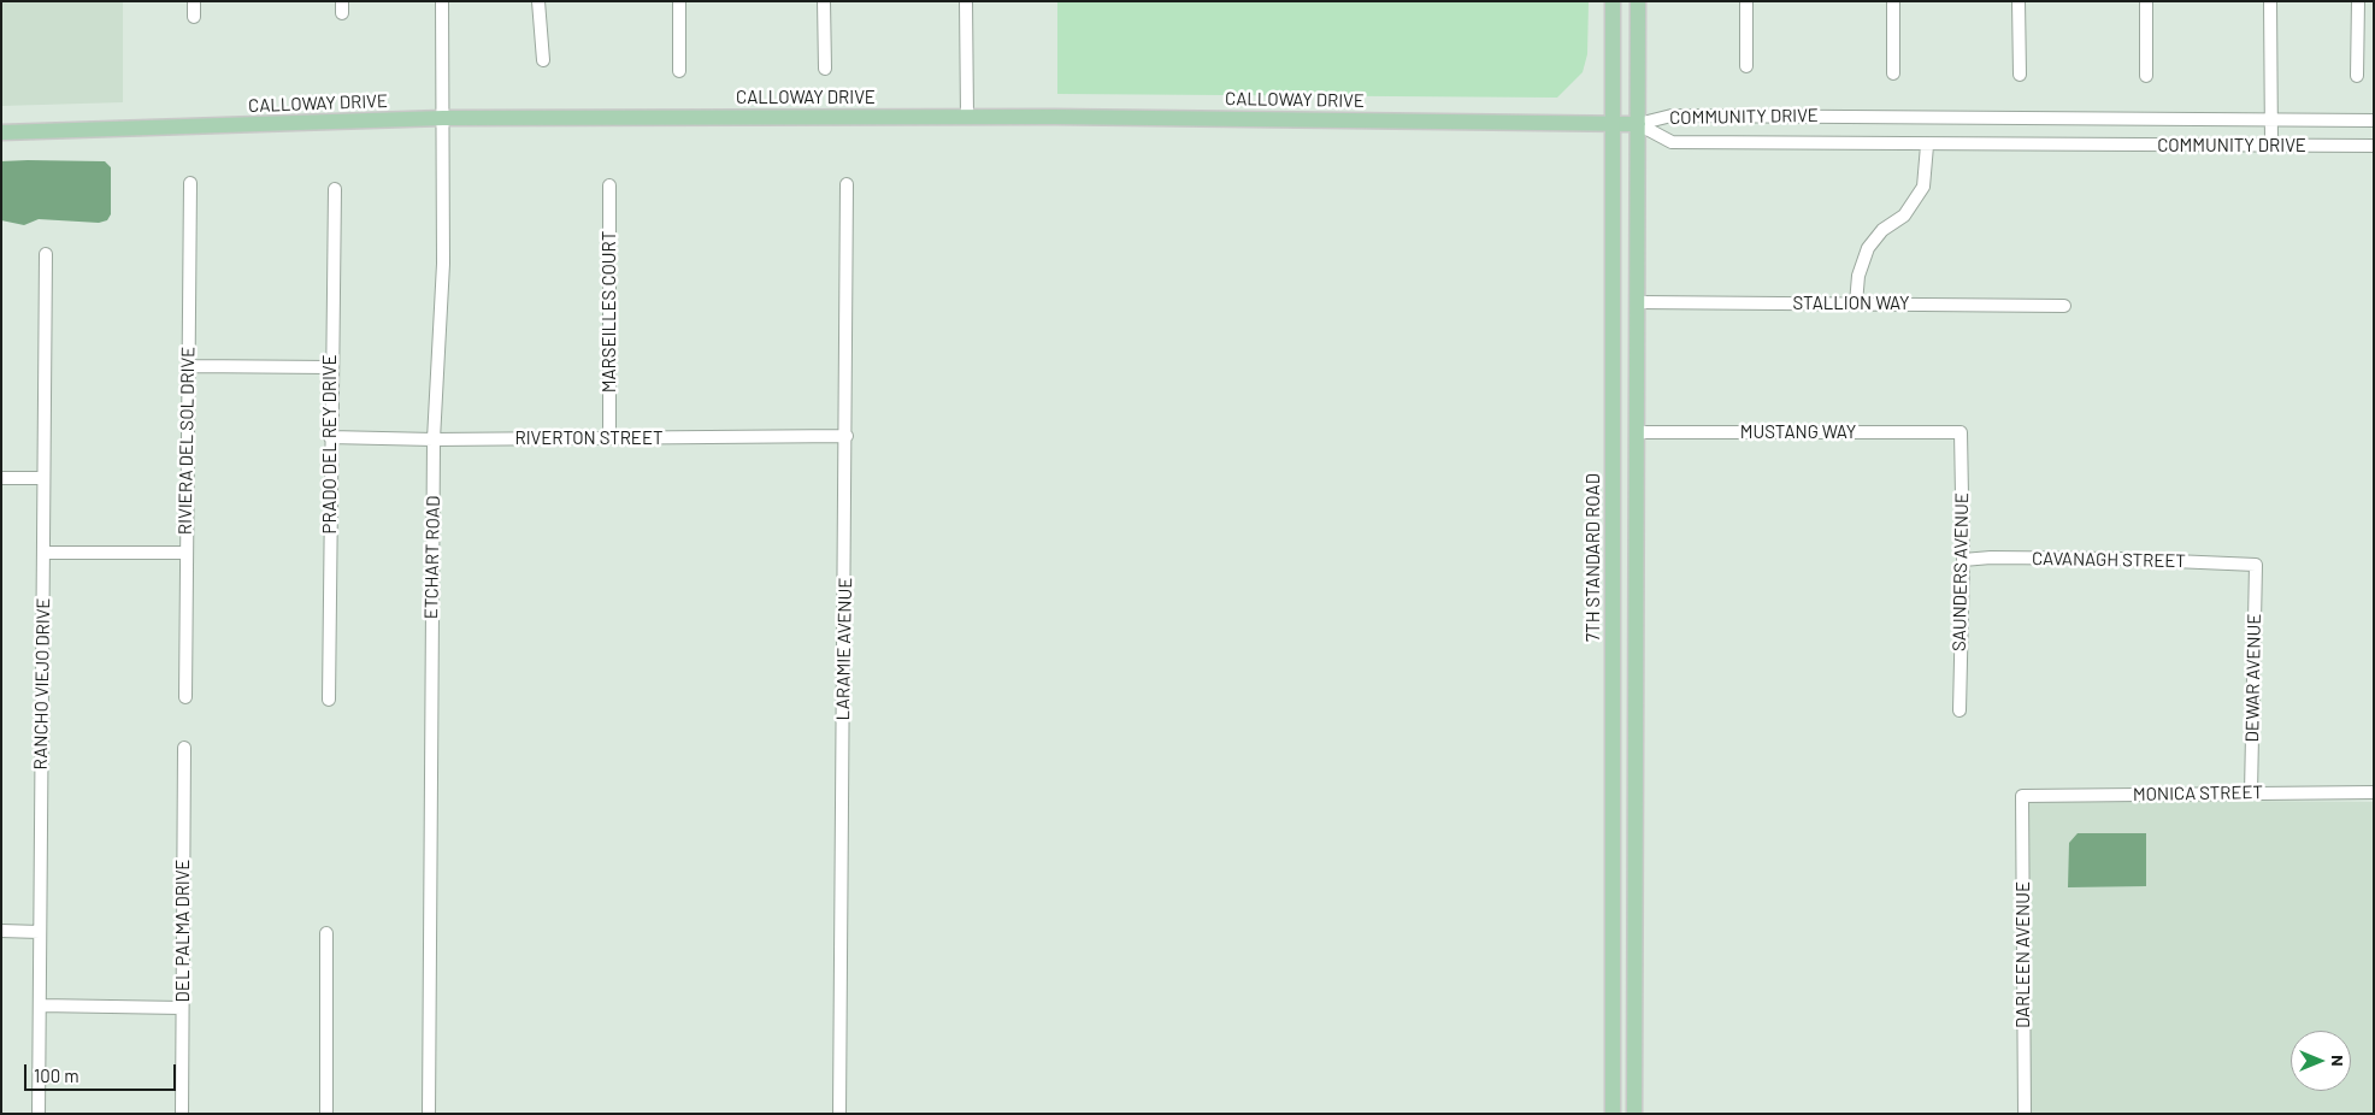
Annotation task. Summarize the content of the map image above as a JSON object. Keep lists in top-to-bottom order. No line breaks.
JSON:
{"streets":{"main road":["CALLOWAY DRIVE","7TH STANDARD ROAD"],"street":["COMMUNITY DRIVE","STALLION WAY","MARSEILLES COURT","MUSTANG WAY","RIVERTON STREET","RIVIERA DEL SOL DRIVE","PRADO DEL REY DRIVE","ETCHART ROAD","CAVANAGH STREET","SAUNDERS AVENUE","LARAMIE AVENUE","DEWAR AVENUE","RANCHO VIEJO DRIVE","MONICA STREET","DEL PALMA DRIVE","DARLEEN AVENUE"]},"crossings":[["CALLOWAY DRIVE","COMMUNITY DRIVE"],["CALLOWAY DRIVE","ETCHART ROAD"],["CALLOWAY DRIVE","7TH STANDARD ROAD"],["MARSEILLES COURT","RIVERTON STREET"],["MUSTANG WAY","SAUNDERS AVENUE"],["RIVERTON STREET","PRADO DEL REY DRIVE"],["RIVERTON STREET","ETCHART ROAD"],["RIVERTON STREET","LARAMIE AVENUE"],["CAVANAGH STREET","SAUNDERS AVENUE"],["CAVANAGH STREET","DEWAR AVENUE"],["DEWAR AVENUE","MONICA STREET"],["MONICA STREET","DARLEEN AVENUE"]],"scale_bar":"100 m","north":"right"}
